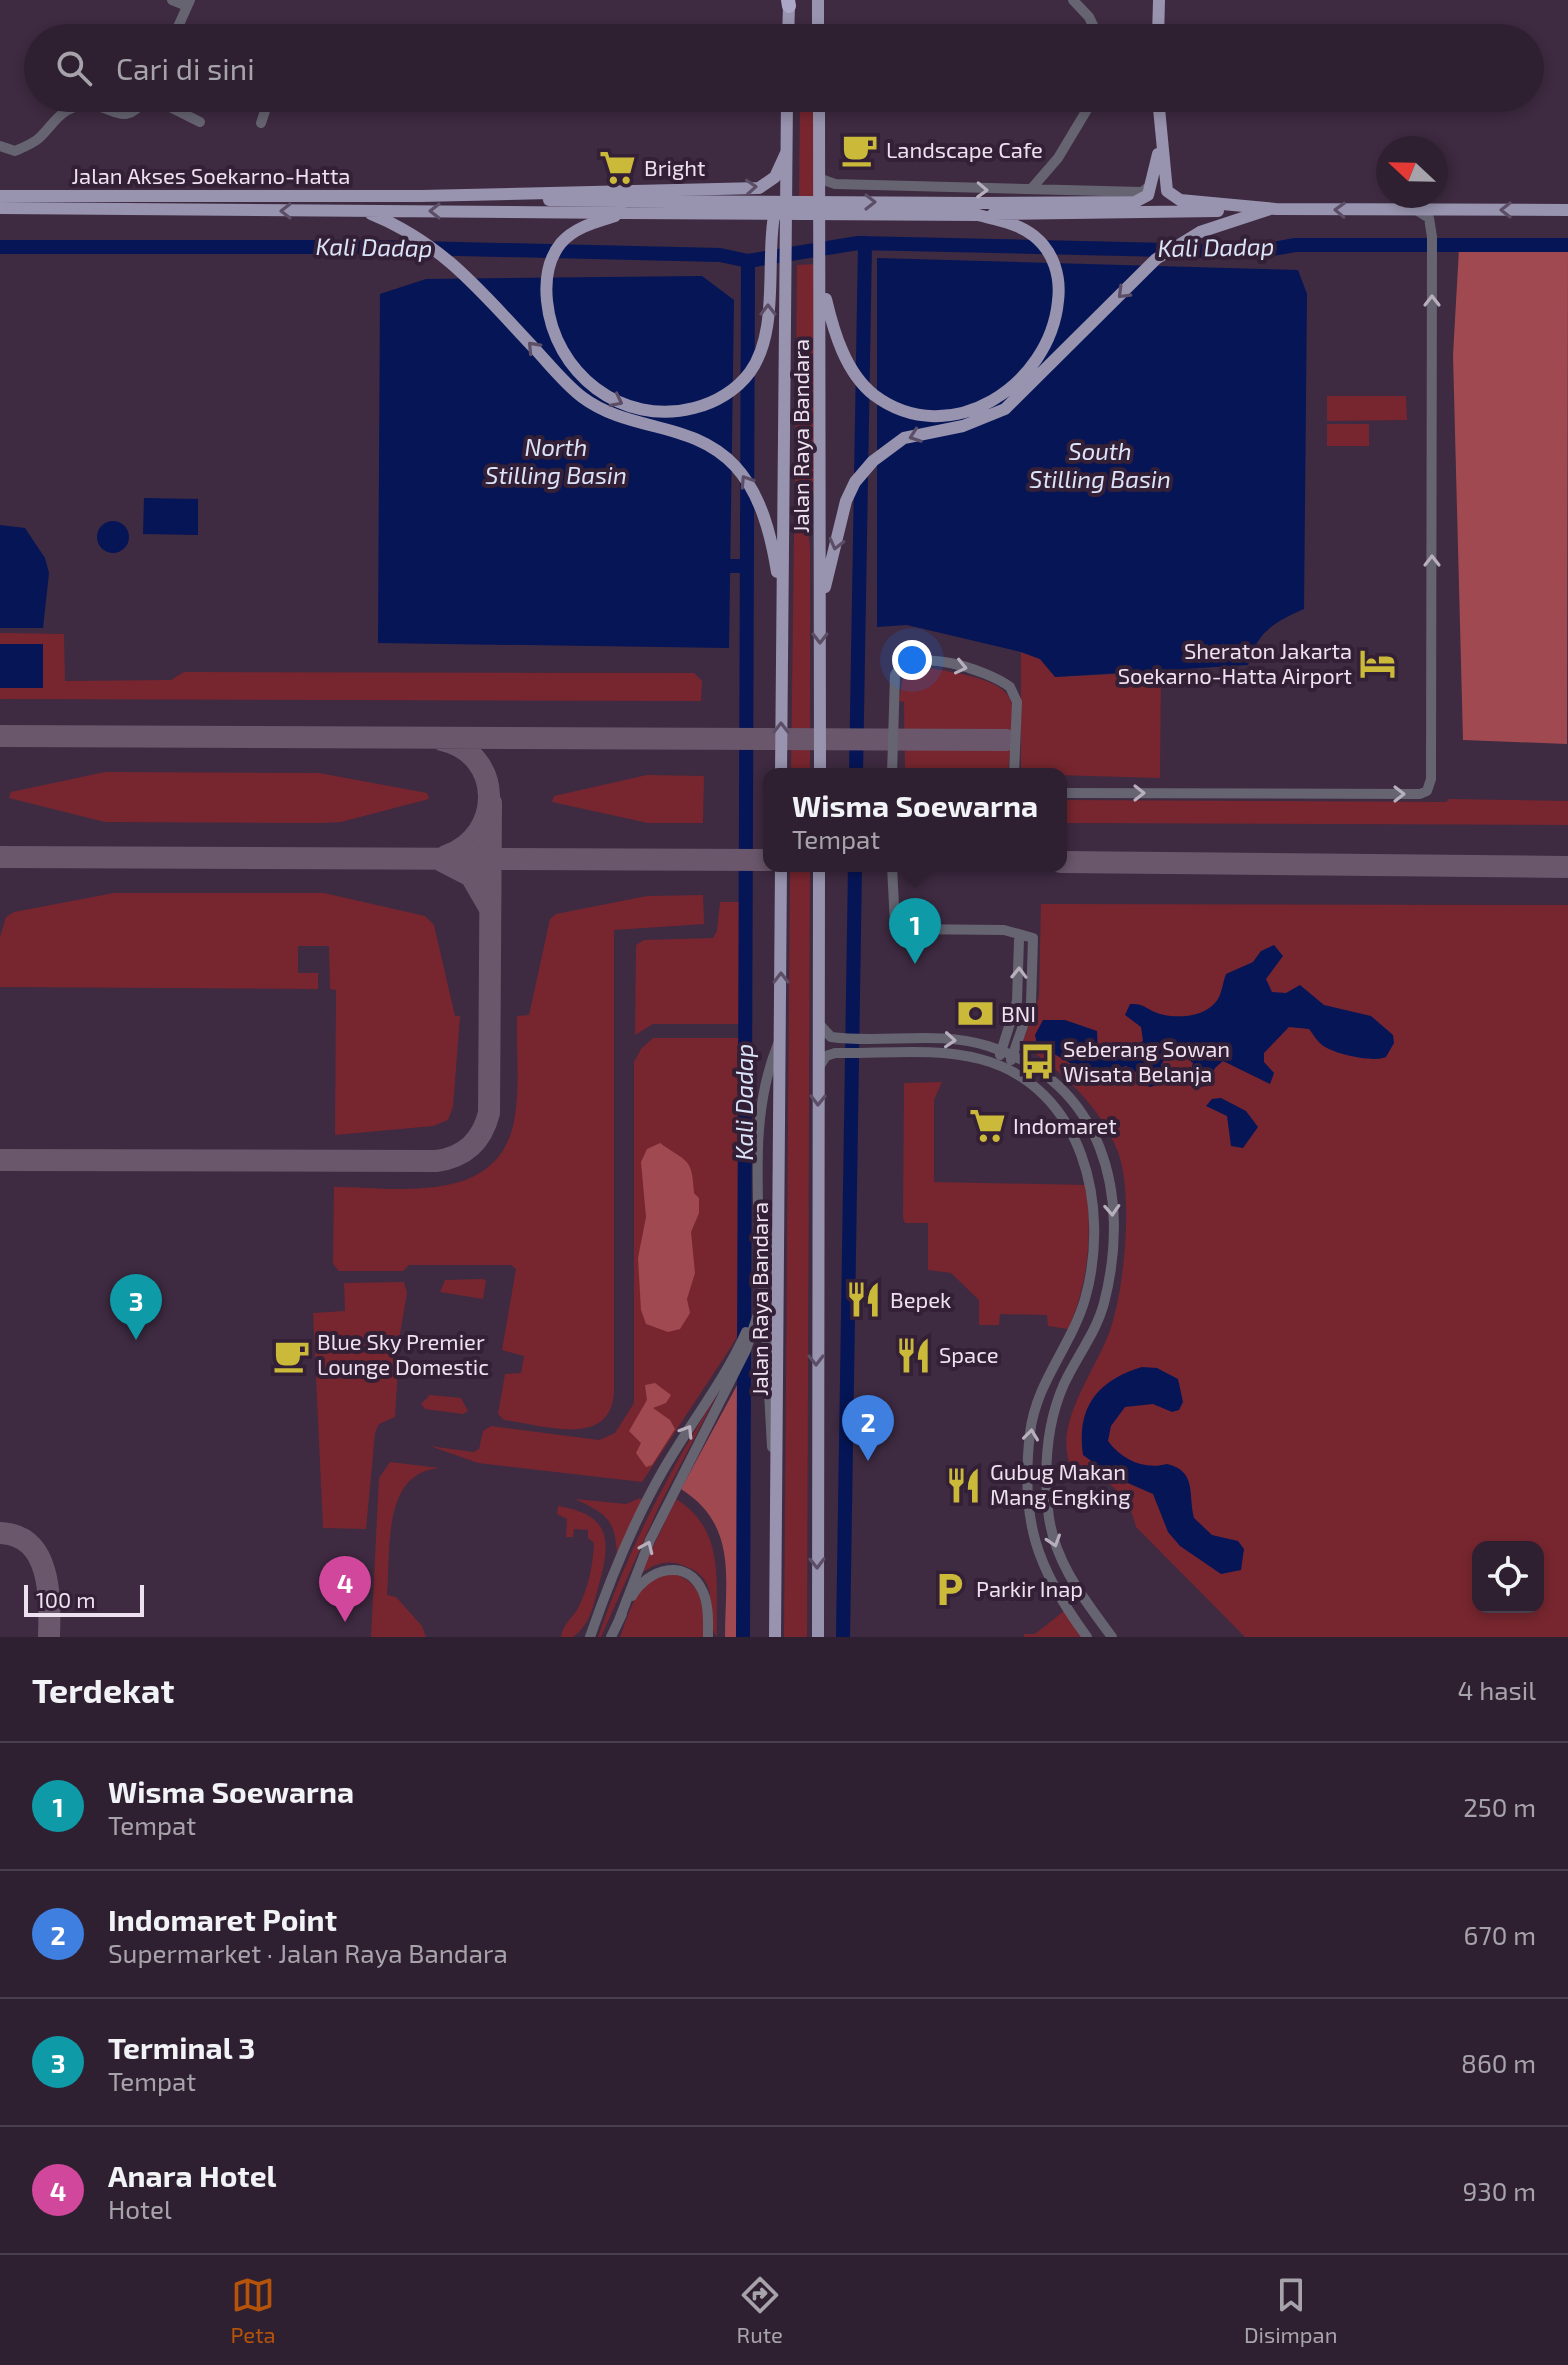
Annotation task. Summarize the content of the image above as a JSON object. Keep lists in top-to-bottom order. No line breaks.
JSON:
{"streets":{"main road":["Jalan Akses Soekarno-Hatta","Jalan Raya Bandara"]},"water":["Kali Dadap","North Stilling Basin","South Stilling Basin"],"places":{"cafe":["Landscape Cafe","Blue Sky Premier Lounge Domestic"],"supermarket":["Bright","Indomaret"],"hotel":["Sheraton Jakarta Soekarno-Hatta Airport"],"bank":["BNI"],"bus stop":["Seberang Sowan Wisata Belanja"],"restaurant":["Bepek","Space","Gubug Makan Mang Engking"],"parking":["Parkir Inap"]},"scale_bar":"100 m","north":"left","page":{"search":"Cari di sini","popup":["Wisma Soewarna","Tempat"],"pins":["1","3","2","4"],"scale":"100 m","heading":["Terdekat","4 hasil"],"list":[{"mark":"1","name":"Wisma Soewarna","note":"Tempat","value":"250 m"},{"mark":"2","name":"Indomaret Point","note":"Supermarket · Jalan Raya Bandara","value":"670 m"},{"mark":"3","name":"Terminal 3","note":"Tempat","value":"860 m"},{"mark":"4","name":"Anara Hotel","note":"Hotel","value":"930 m"}],"nav":["Peta","Rute","Disimpan"]}}
